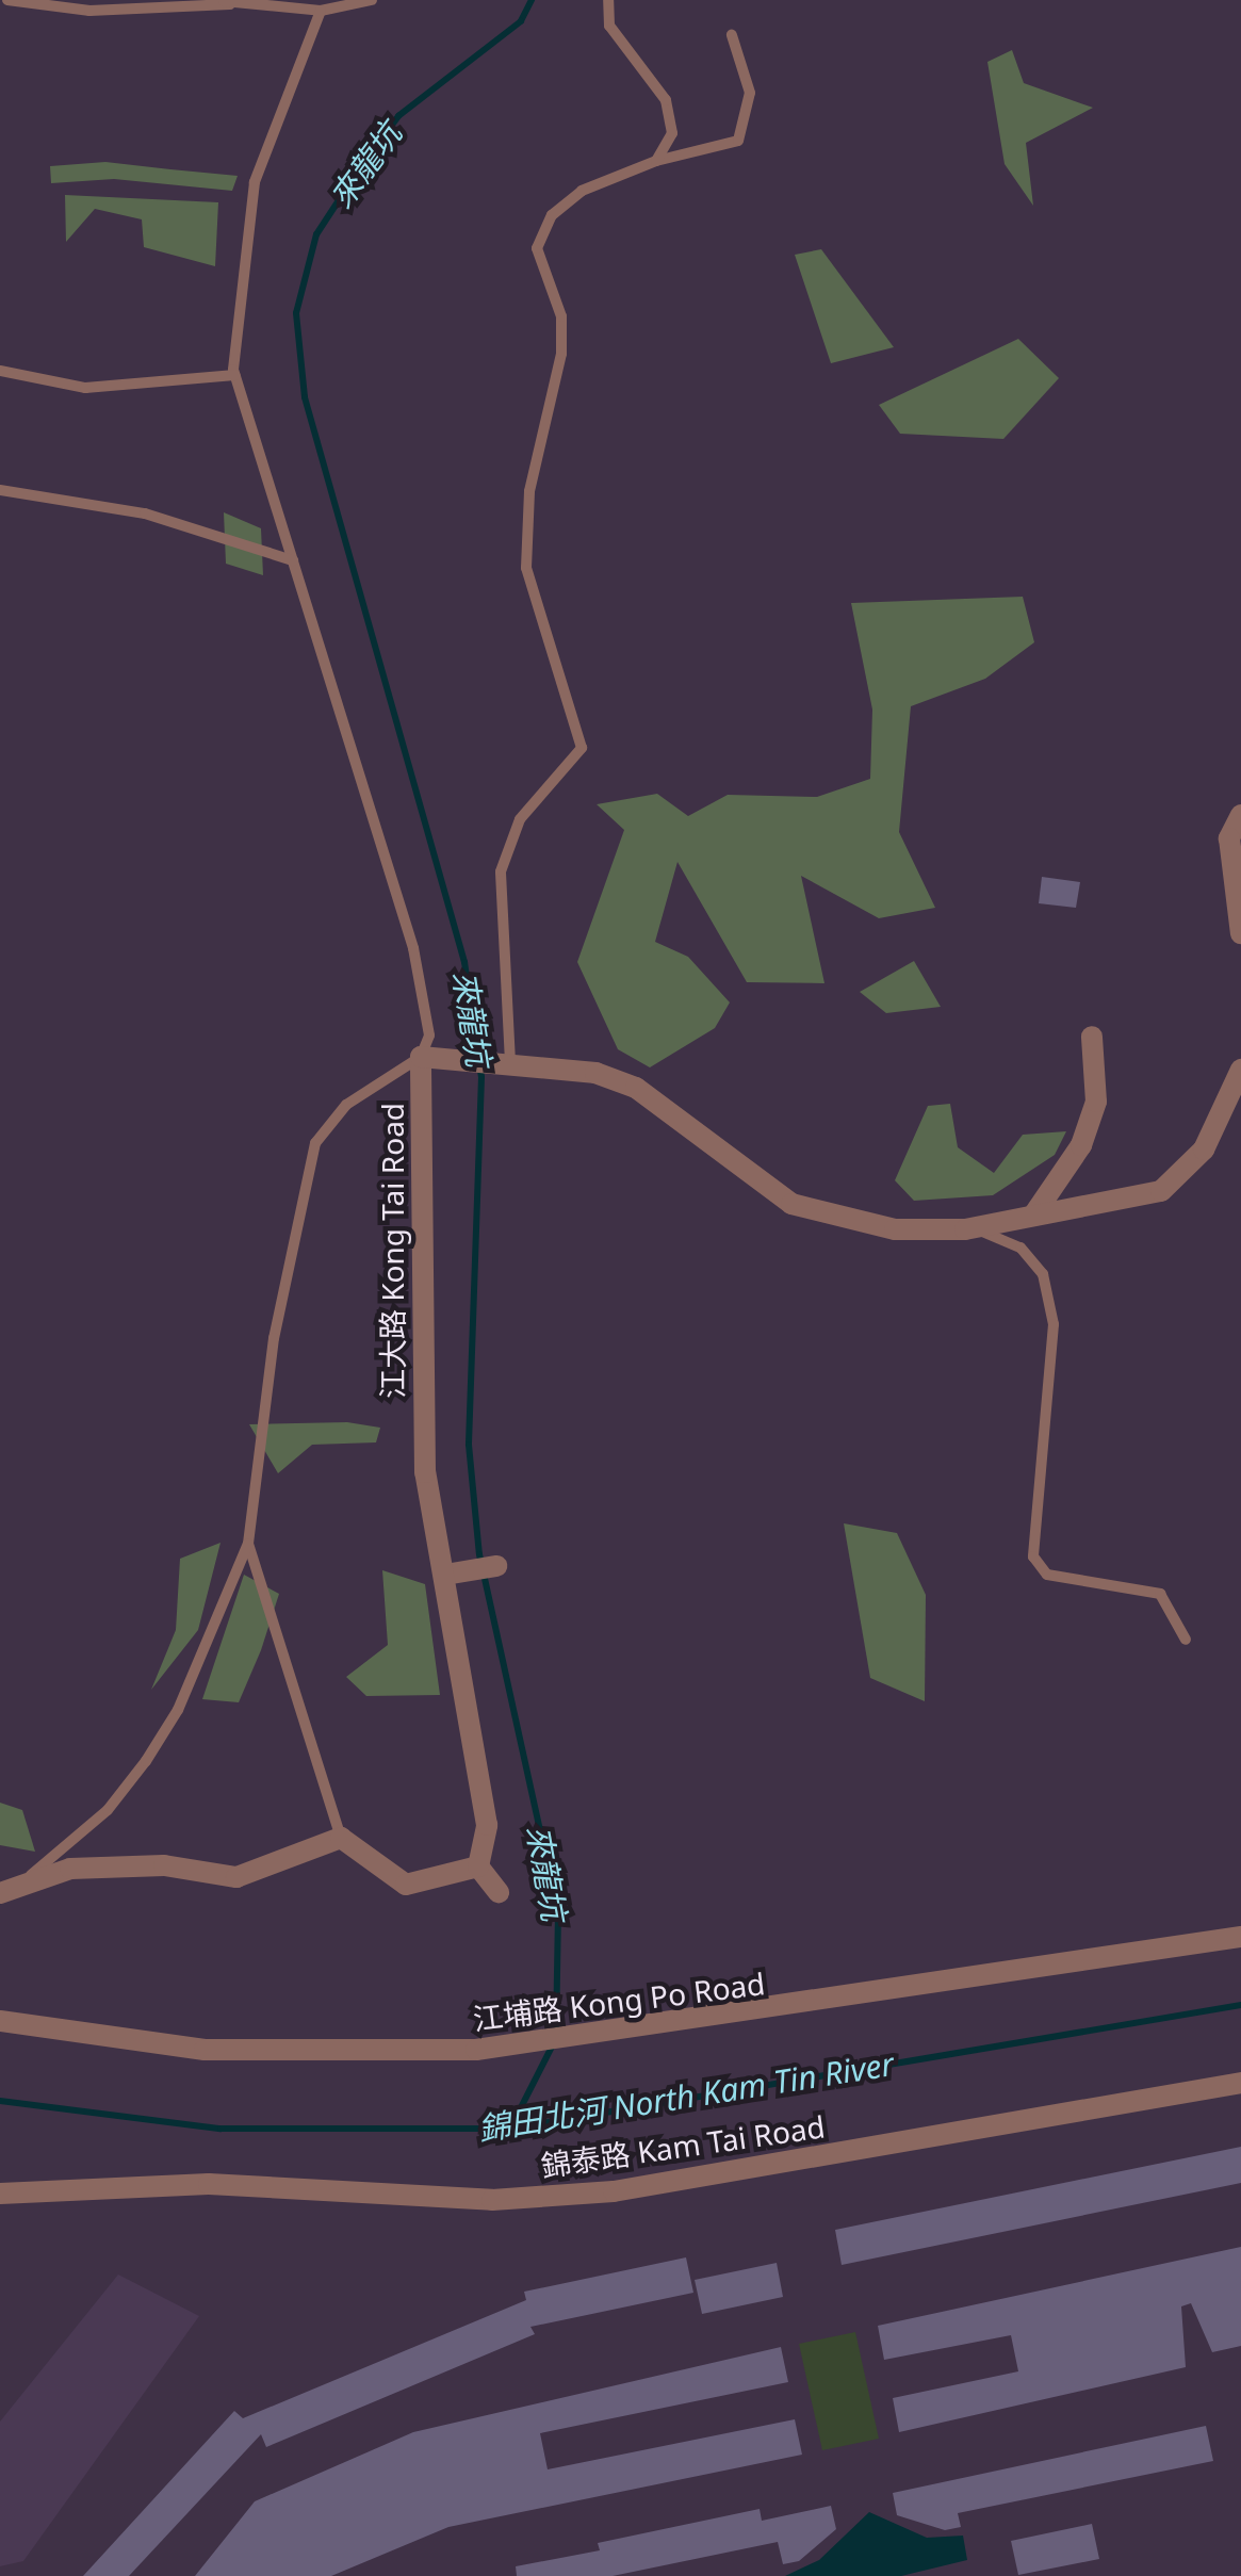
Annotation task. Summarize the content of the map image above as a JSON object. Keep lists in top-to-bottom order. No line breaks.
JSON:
{"streets":{"street":["江大路 Kong Tai Road","江埔路 Kong Po Road","錦泰路 Kam Tai Road"]},"water":["來龍坑","錦田北河 North Kam Tin River"]}
